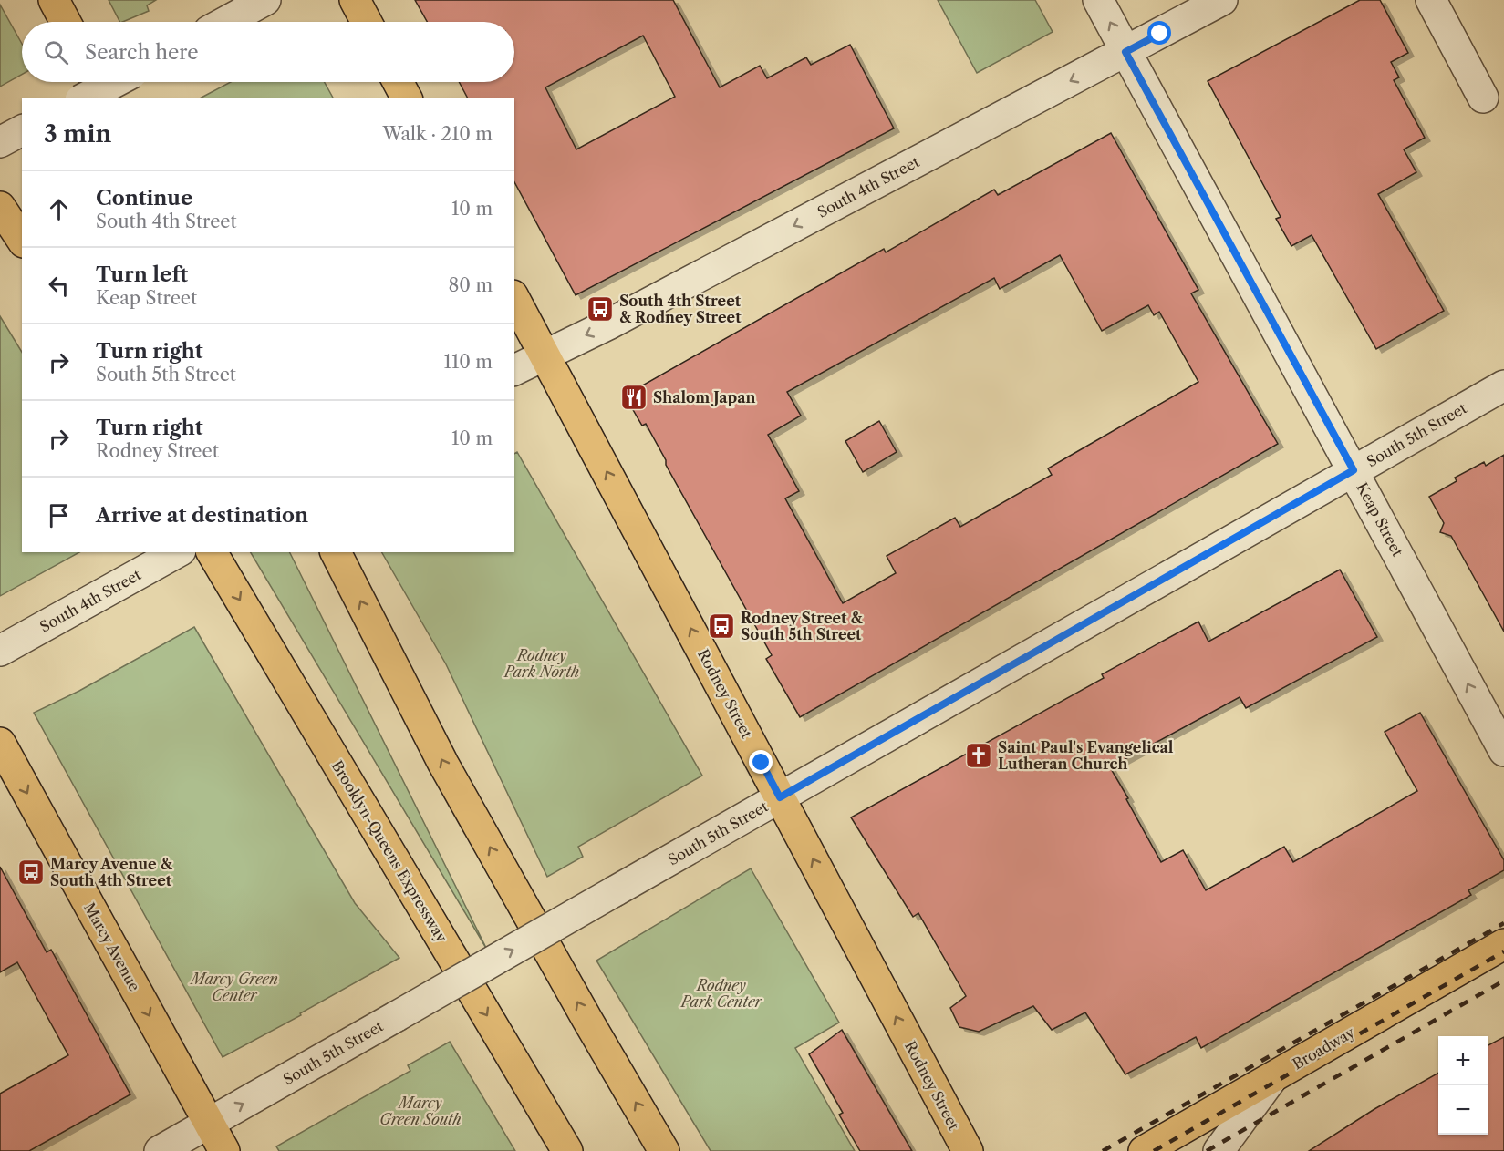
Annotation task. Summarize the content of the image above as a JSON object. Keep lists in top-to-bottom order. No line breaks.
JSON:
{"streets":{"main road":["Rodney Street","Brooklyn-Queens Expressway","Marcy Avenue","Broadway"],"street":["South 4th Street","South 5th Street","Keap Street"]},"crossings":[["South 4th Street","Keap Street"],["South 4th Street","Rodney Street"],["South 5th Street","Keap Street"],["South 5th Street","Rodney Street"],["South 5th Street","Marcy Avenue"]],"one_way":["South 4th Street","South 5th Street","Keap Street","Rodney Street","Marcy Avenue"],"parks":["Rodney Park North","Marcy Green Center","Rodney Park Center","Marcy Green South"],"places":{"bus stop":["South 4th Street & Rodney Street","Rodney Street & South 5th Street","Marcy Avenue & South 4th Street"],"restaurant":["Shalom Japan"],"church":["Saint Paul's Evangelical Lutheran Church"]},"page":{"search":"Search here","heading":["3 min","Walk · 210 m"],"list":[["Continue","South 4th Street","10 m"],["Turn left","Keap Street","80 m"],["Turn right","South 5th Street","110 m"],["Turn right","Rodney Street","10 m"],"Arrive at destination"],"map_buttons":["+","−"]}}
